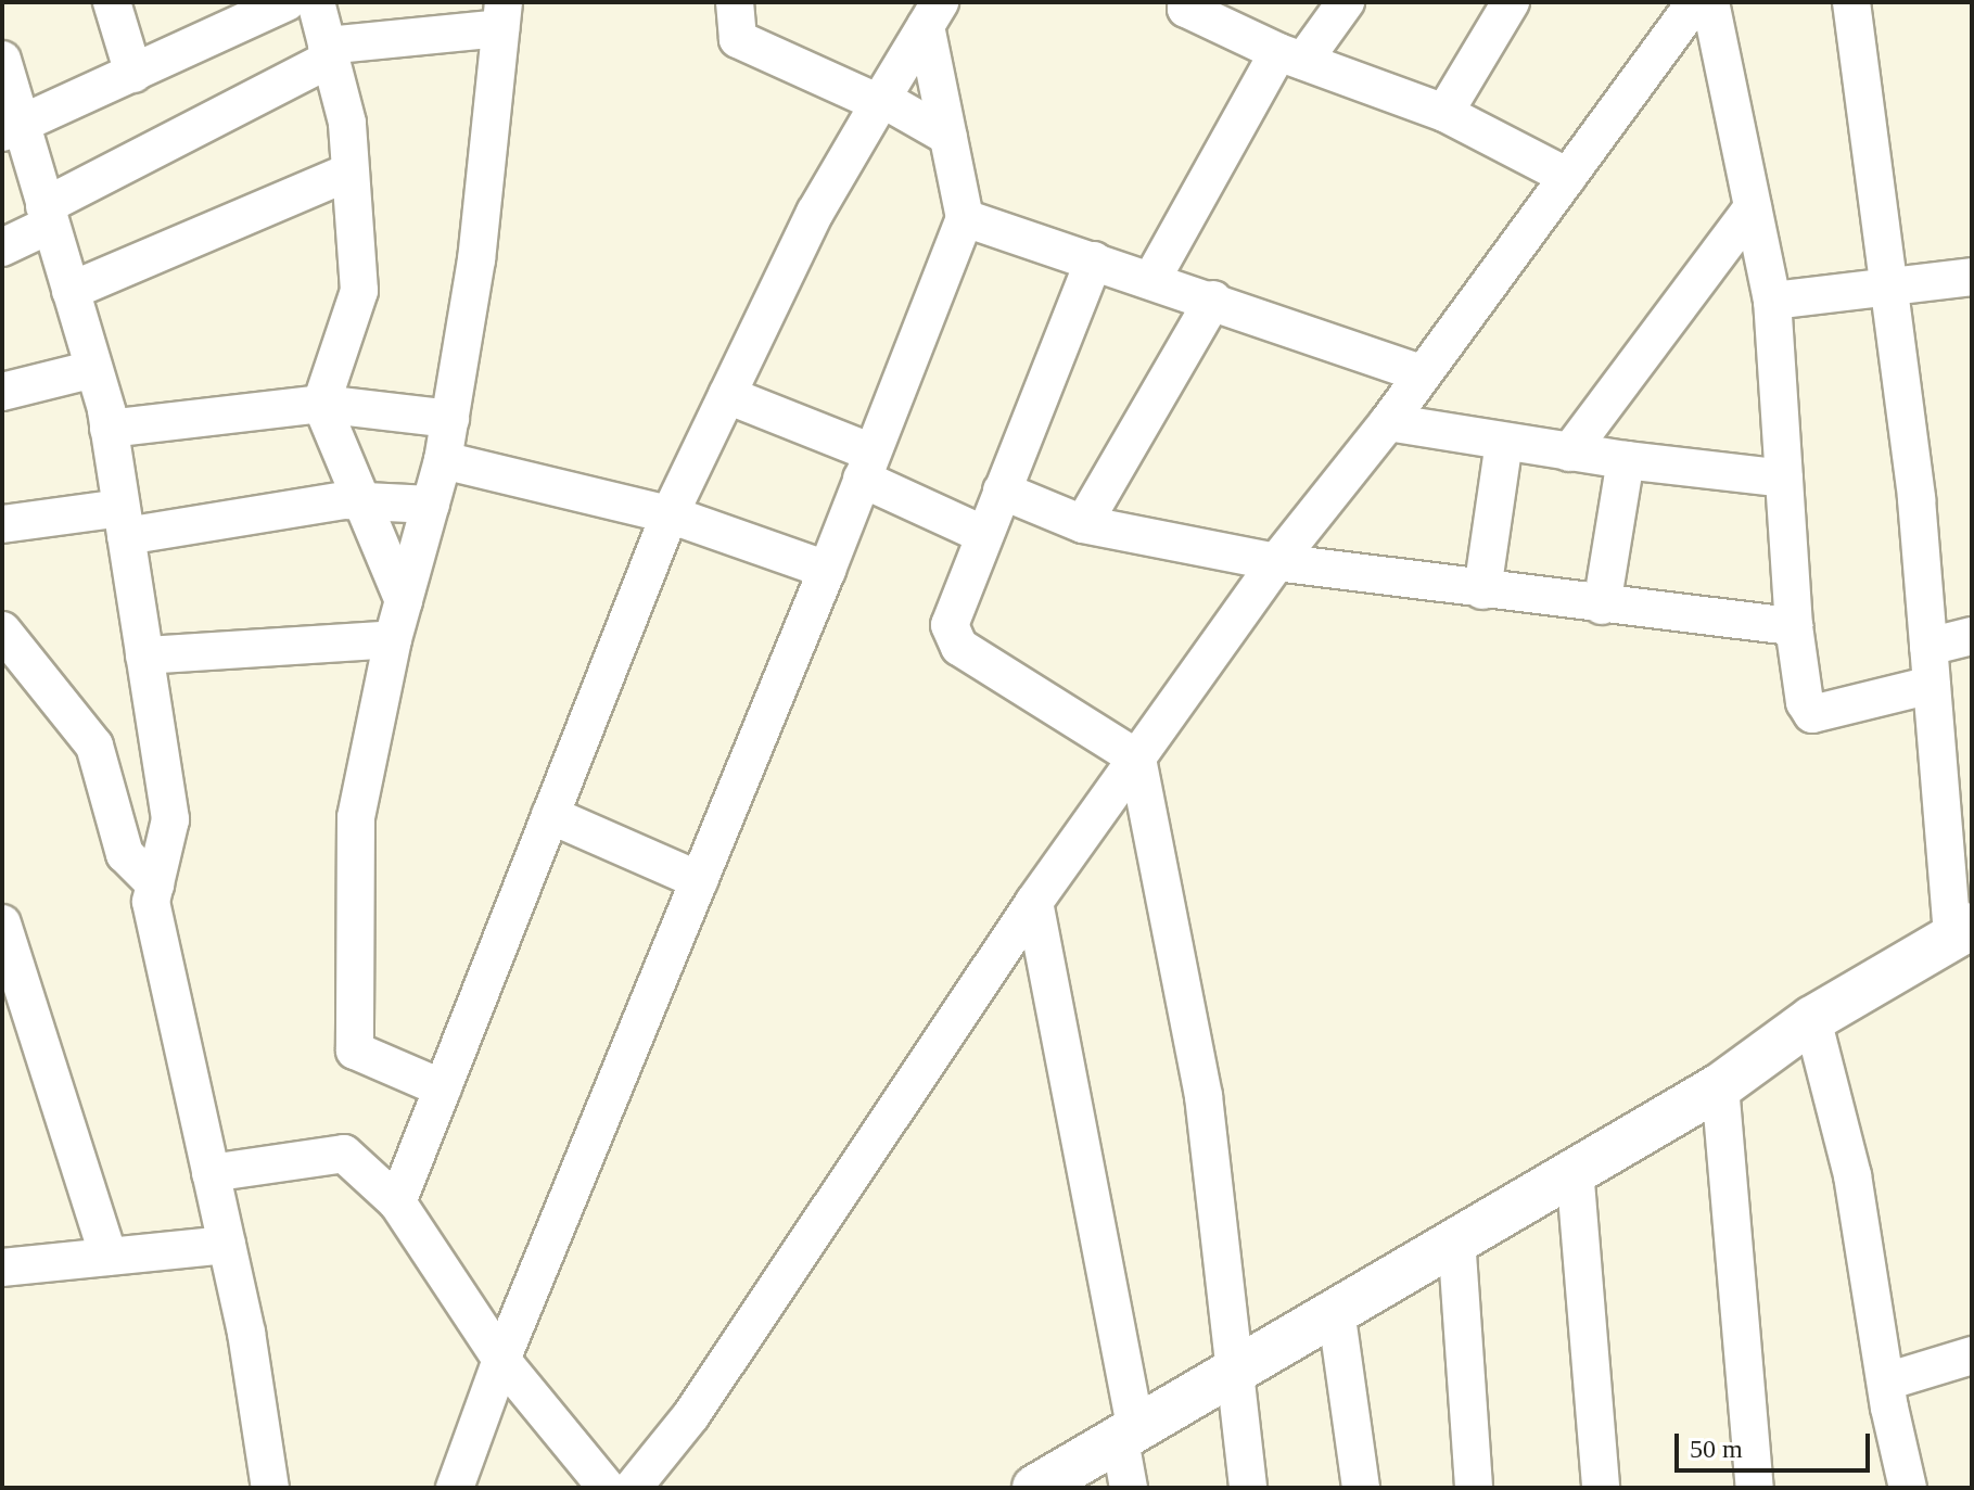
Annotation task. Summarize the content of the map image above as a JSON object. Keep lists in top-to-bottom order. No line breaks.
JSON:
{"scale_bar":"50 m"}
